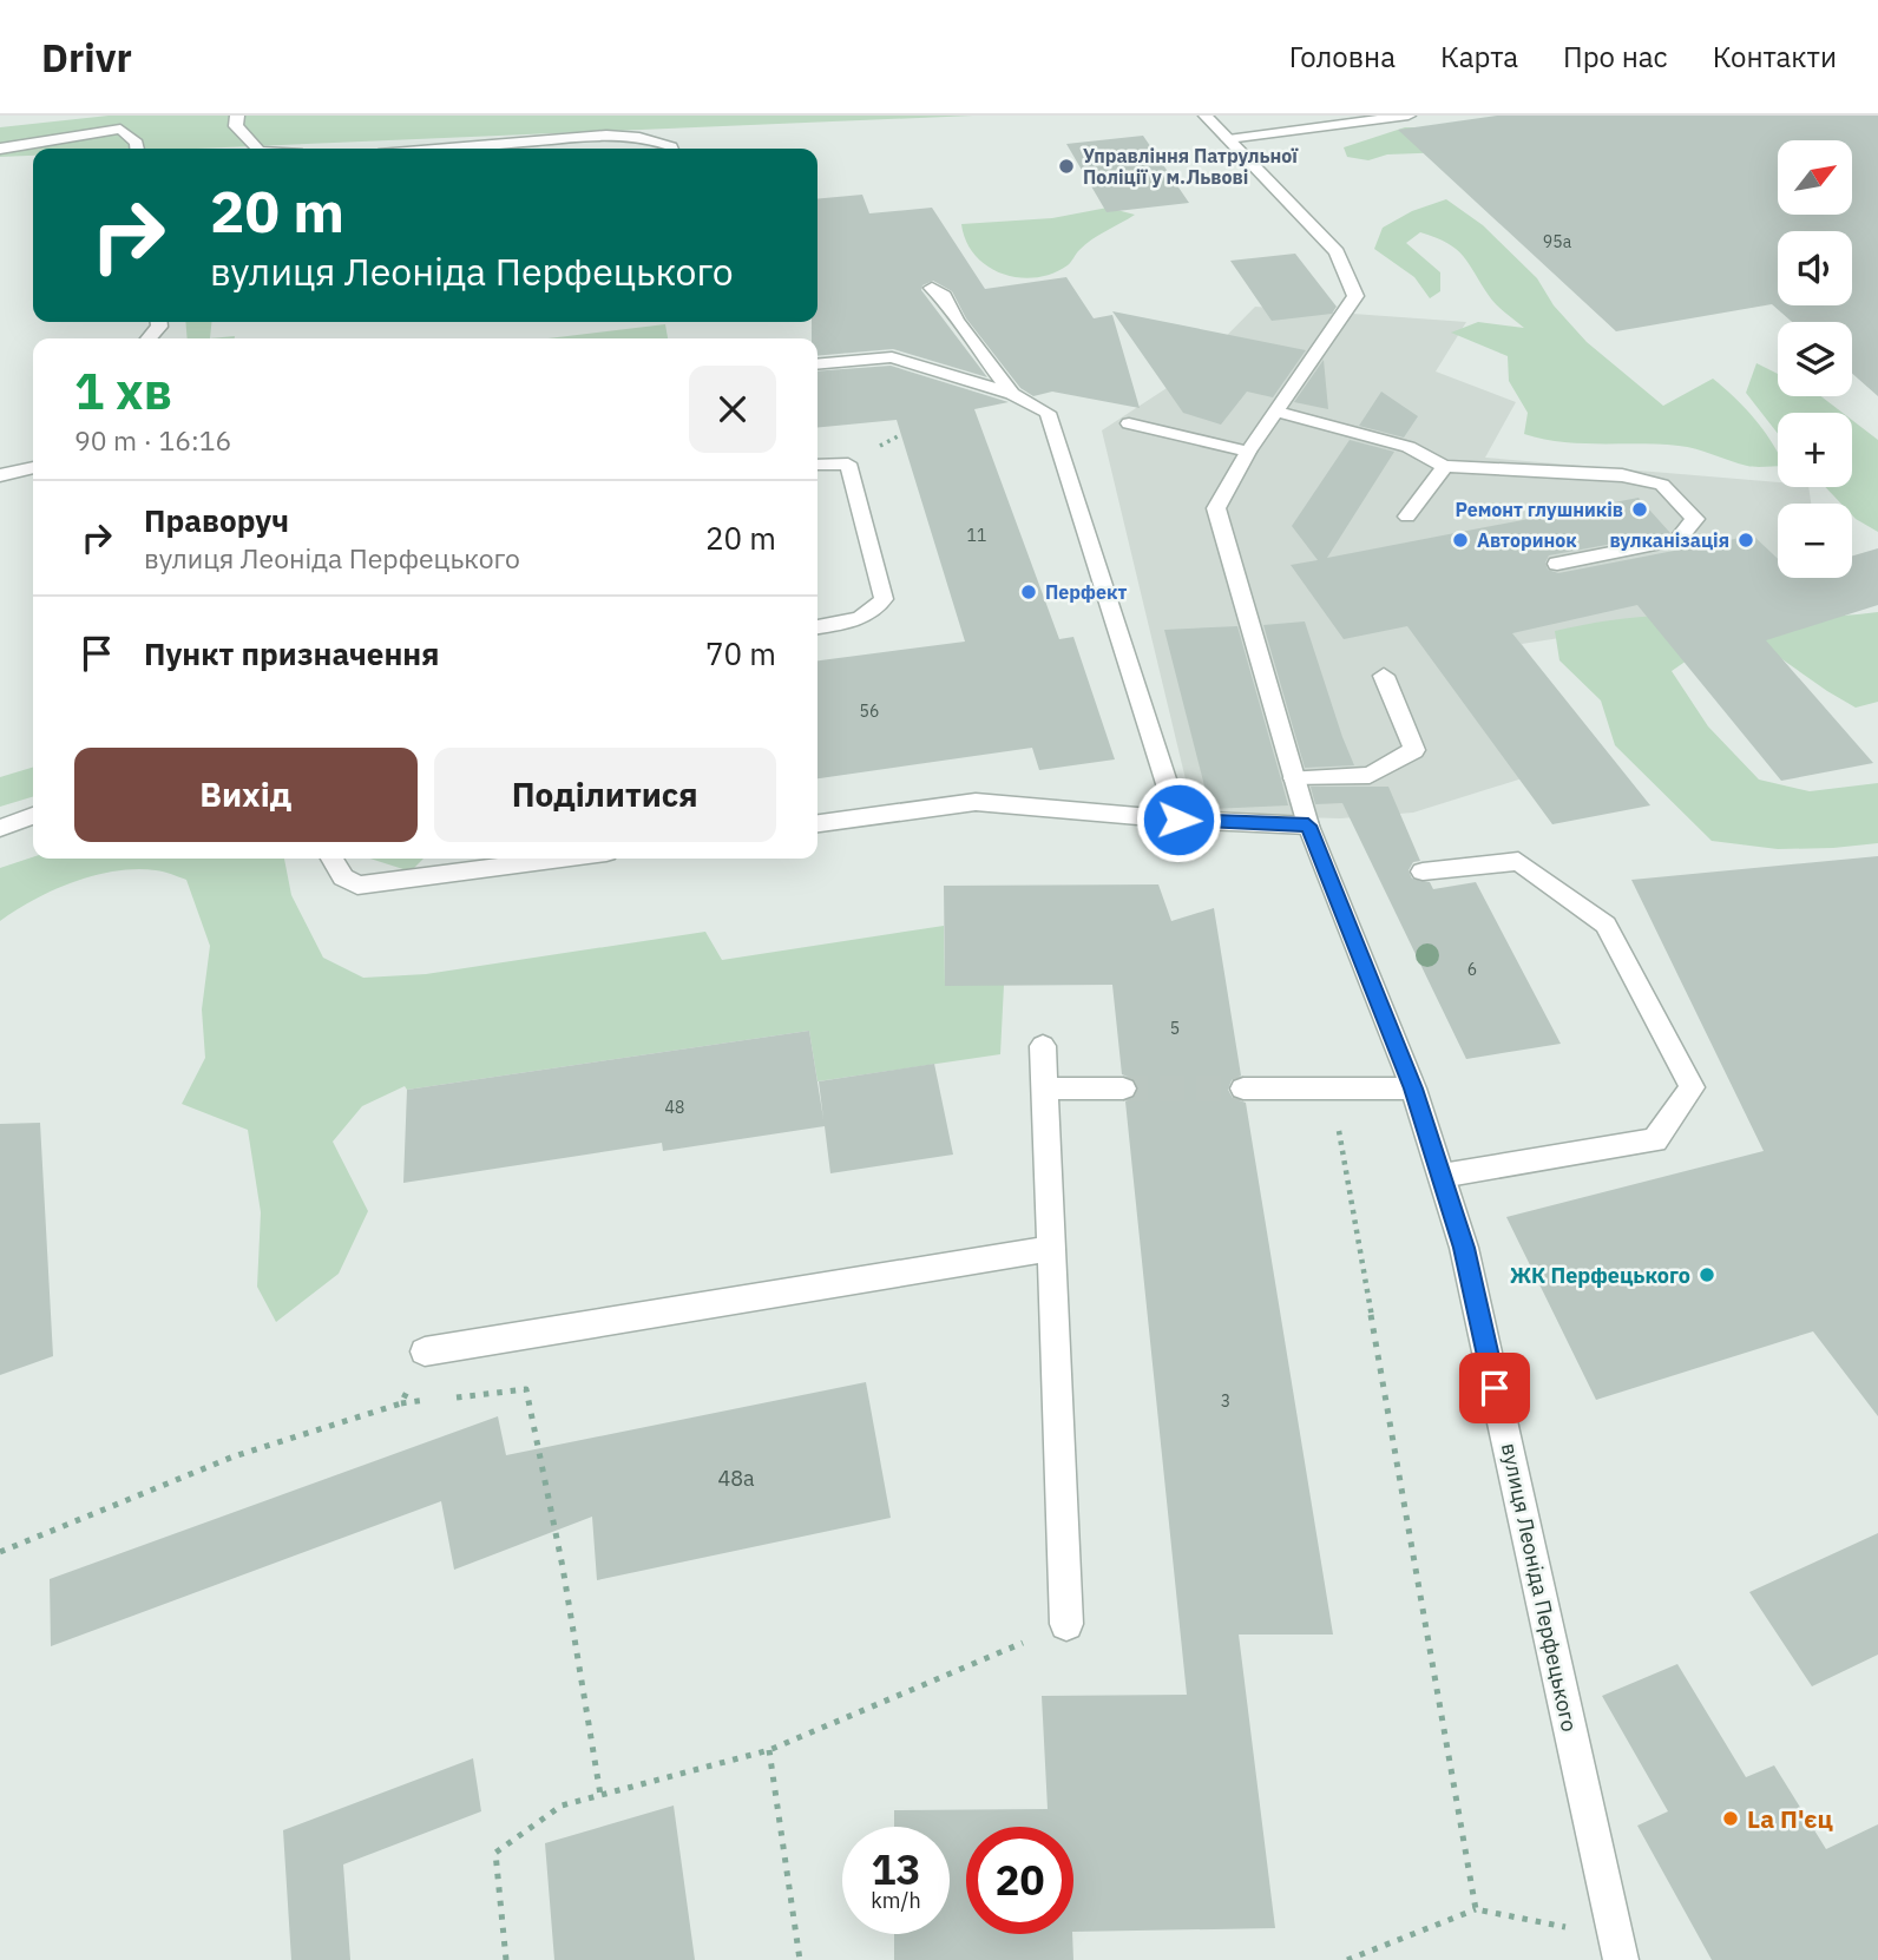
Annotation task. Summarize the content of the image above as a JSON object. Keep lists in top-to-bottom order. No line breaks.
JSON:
{"streets":{"street":["вулиця Леоніда Перфецького"]},"places":["Управління Патрульної Поліції у м.Львові","Ремонт глушників","Авторинок","вулканізація","Перфект","ЖК Перфецького","La П'єц"],"house_numbers":["95а","11","56","6","5","48","3","48а"],"north":"top right","page":{"header":"Drivr","nav":["Головна","Карта","Про нас","Контакти"],"map_buttons":["+","−"],"turn":["20 m","вулиця Леоніда Перфецького"],"heading":["1 хв","90 m · 16:16"],"list":[{"name":"Праворуч","note":"вулиця Леоніда Перфецького","value":"20 m"},{"name":"Пункт призначення","value":"70 m"}],"buttons":["Вихід","Поділитися"],"speed":"13 km/h","limit":"20"}}
